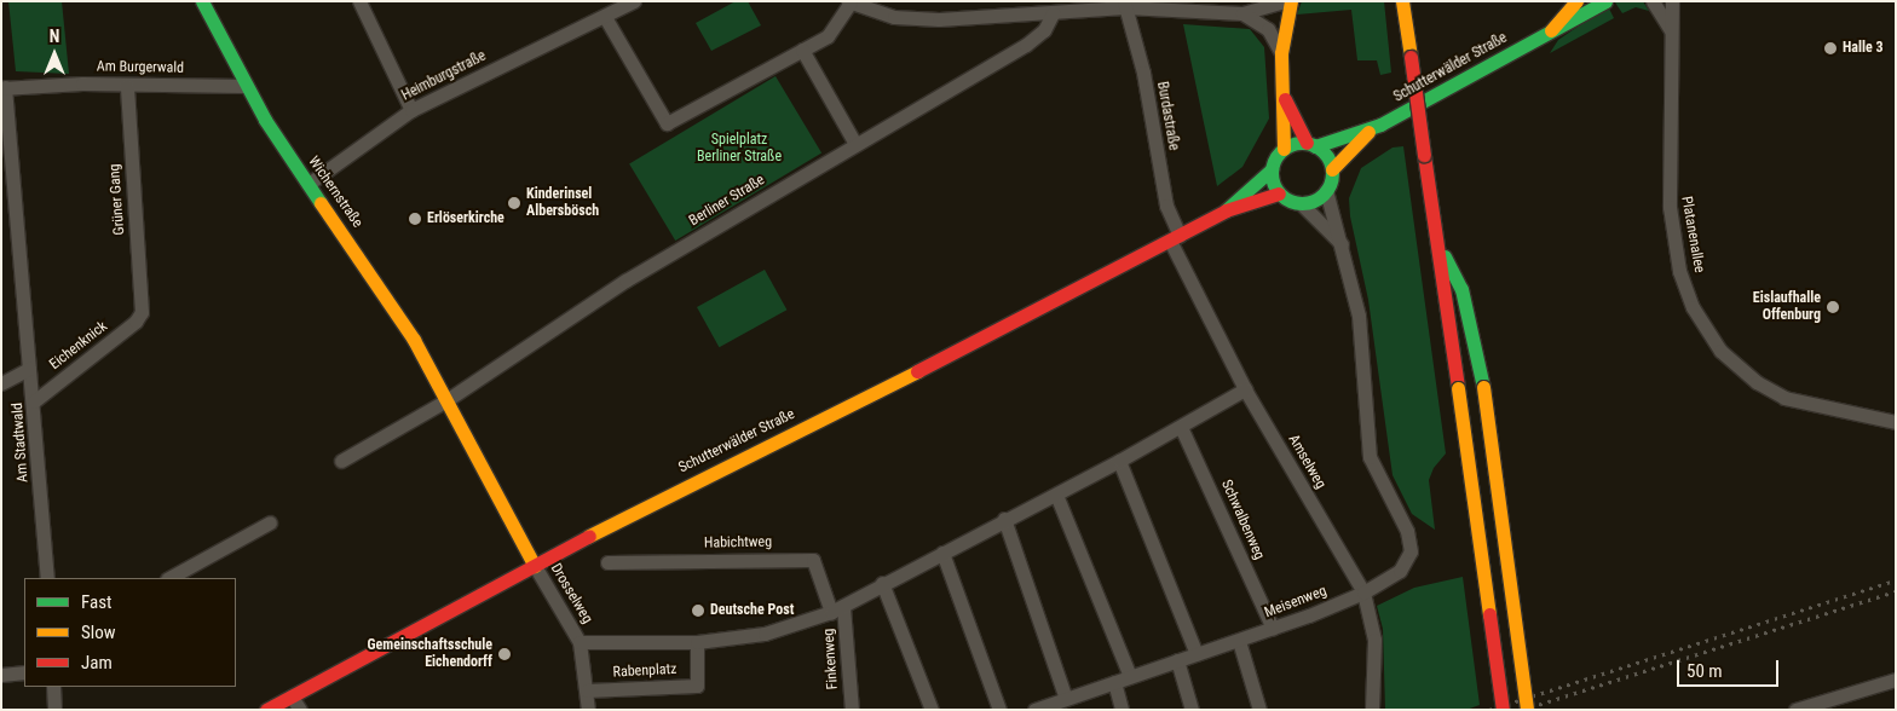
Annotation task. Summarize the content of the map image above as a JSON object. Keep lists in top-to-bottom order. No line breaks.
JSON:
{"streets":{"main road":["Schutterwälder Straße","Wichernstraße"],"street":["Am Burgerwald","Heimburgstraße","Burdastraße","Grüner Gang","Berliner Straße","Platanenallee","Eichenknick","Am Stadtwald","Amselweg","Schwalbenweg","Habichtweg","Drosselweg","Meisenweg","Finkenweg","Rabenplatz"]},"crossings":[["Am Burgerwald","Wichernstraße"],["Am Burgerwald","Grüner Gang"],["Am Burgerwald","Am Stadtwald"],["Schutterwälder Straße","Burdastraße"],["Schutterwälder Straße","Wichernstraße"],["Schutterwälder Straße","Amselweg"],["Schutterwälder Straße","Drosselweg"],["Heimburgstraße","Wichernstraße"],["Burdastraße","Amselweg"],["Wichernstraße","Berliner Straße"],["Wichernstraße","Drosselweg"],["Grüner Gang","Eichenknick"],["Eichenknick","Am Stadtwald"],["Amselweg","Meisenweg"],["Schwalbenweg","Meisenweg"],["Habichtweg","Finkenweg"],["Habichtweg","Rabenplatz"],["Drosselweg","Rabenplatz"],["Finkenweg","Rabenplatz"]],"parks":["Spielplatz Berliner Straße"],"places":["Halle 3","Kinderinsel Albersbösch","Erlöserkirche","Eislaufhalle Offenburg","Deutsche Post","Gemeinschaftsschule Eichendorff"],"legend":["Fast","Slow","Jam"],"scale_bar":"50 m","north":"top"}
